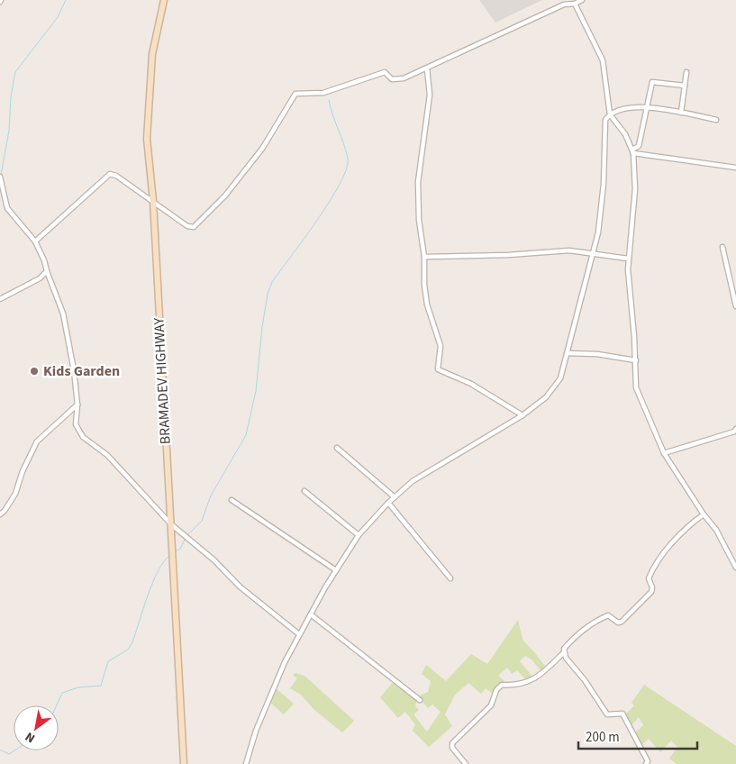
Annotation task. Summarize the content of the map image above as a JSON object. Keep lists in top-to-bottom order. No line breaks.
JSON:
{"streets":{"street":["BRAMADEV HIGHWAY"]},"places":["Kids Garden"],"scale_bar":"200 m","north":"bottom left"}
